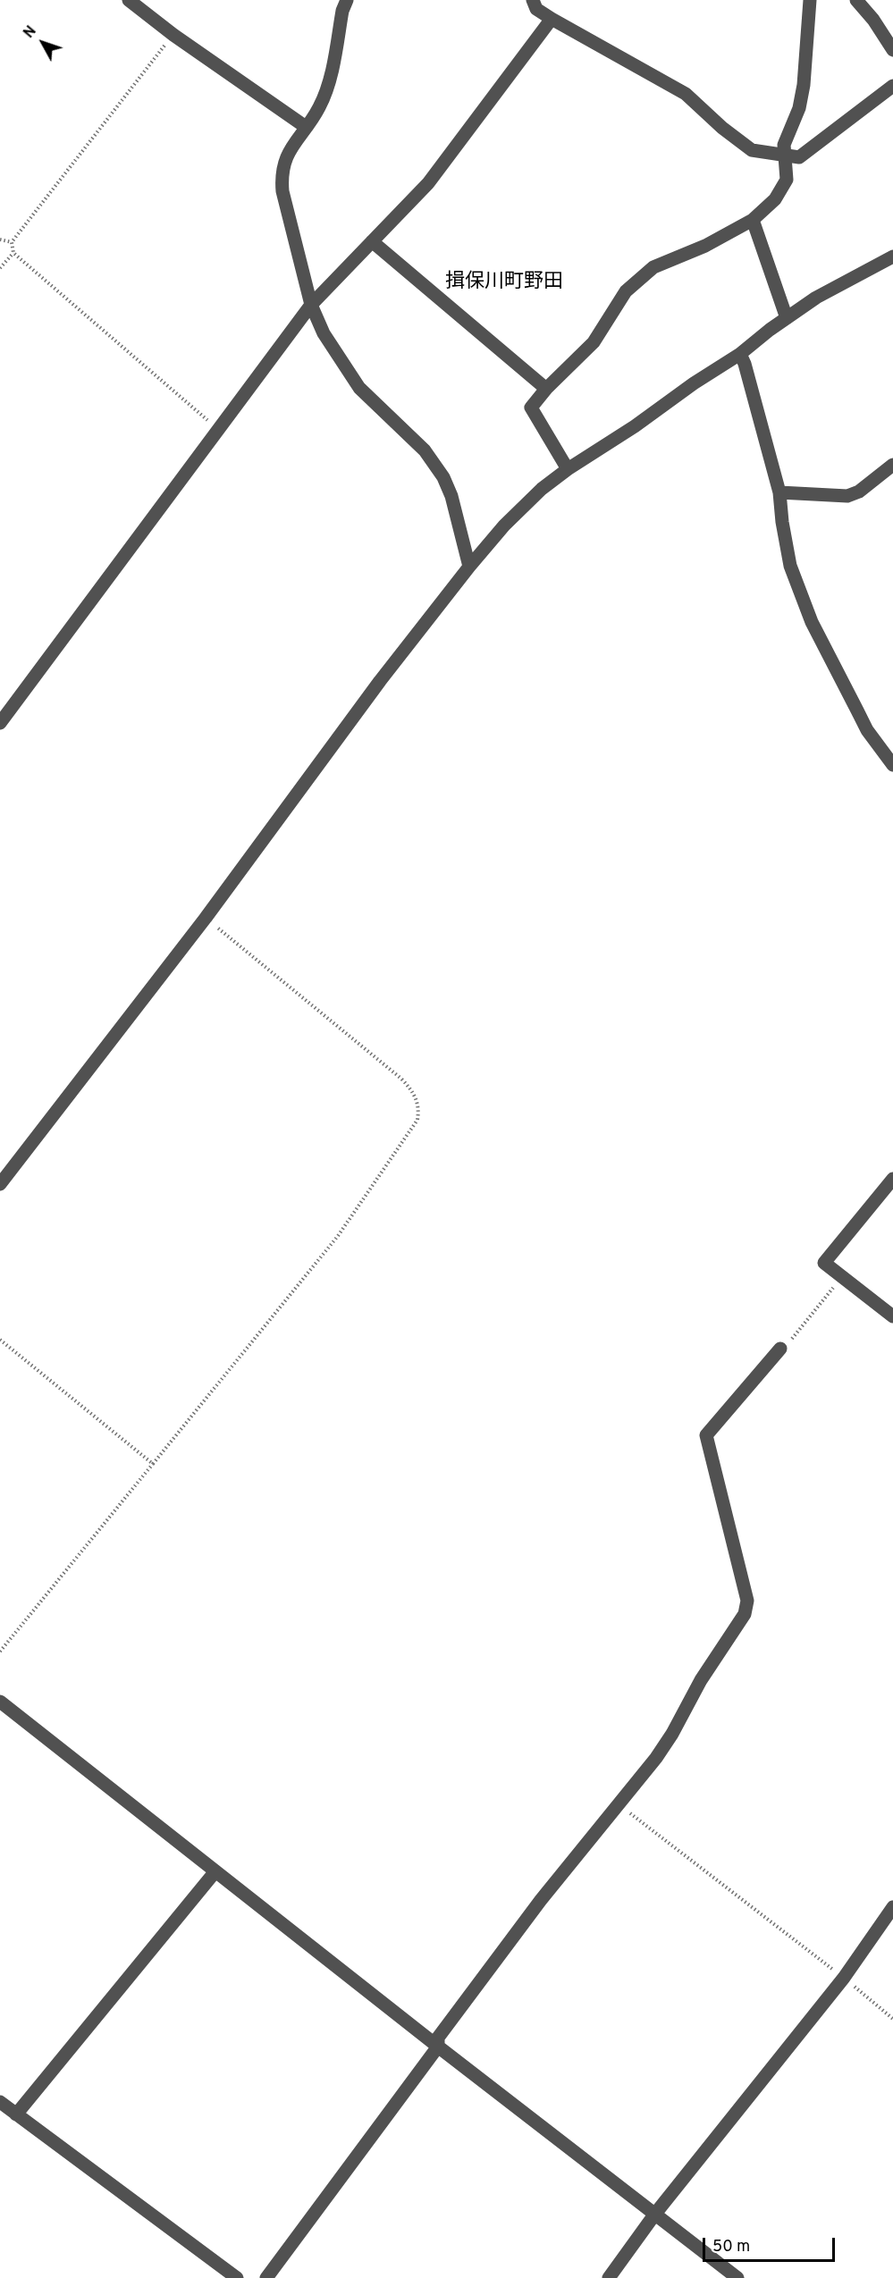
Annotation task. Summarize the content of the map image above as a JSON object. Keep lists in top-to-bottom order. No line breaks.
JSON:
{"districts":["揖保川町野田"],"scale_bar":"50 m","north":"top left"}
